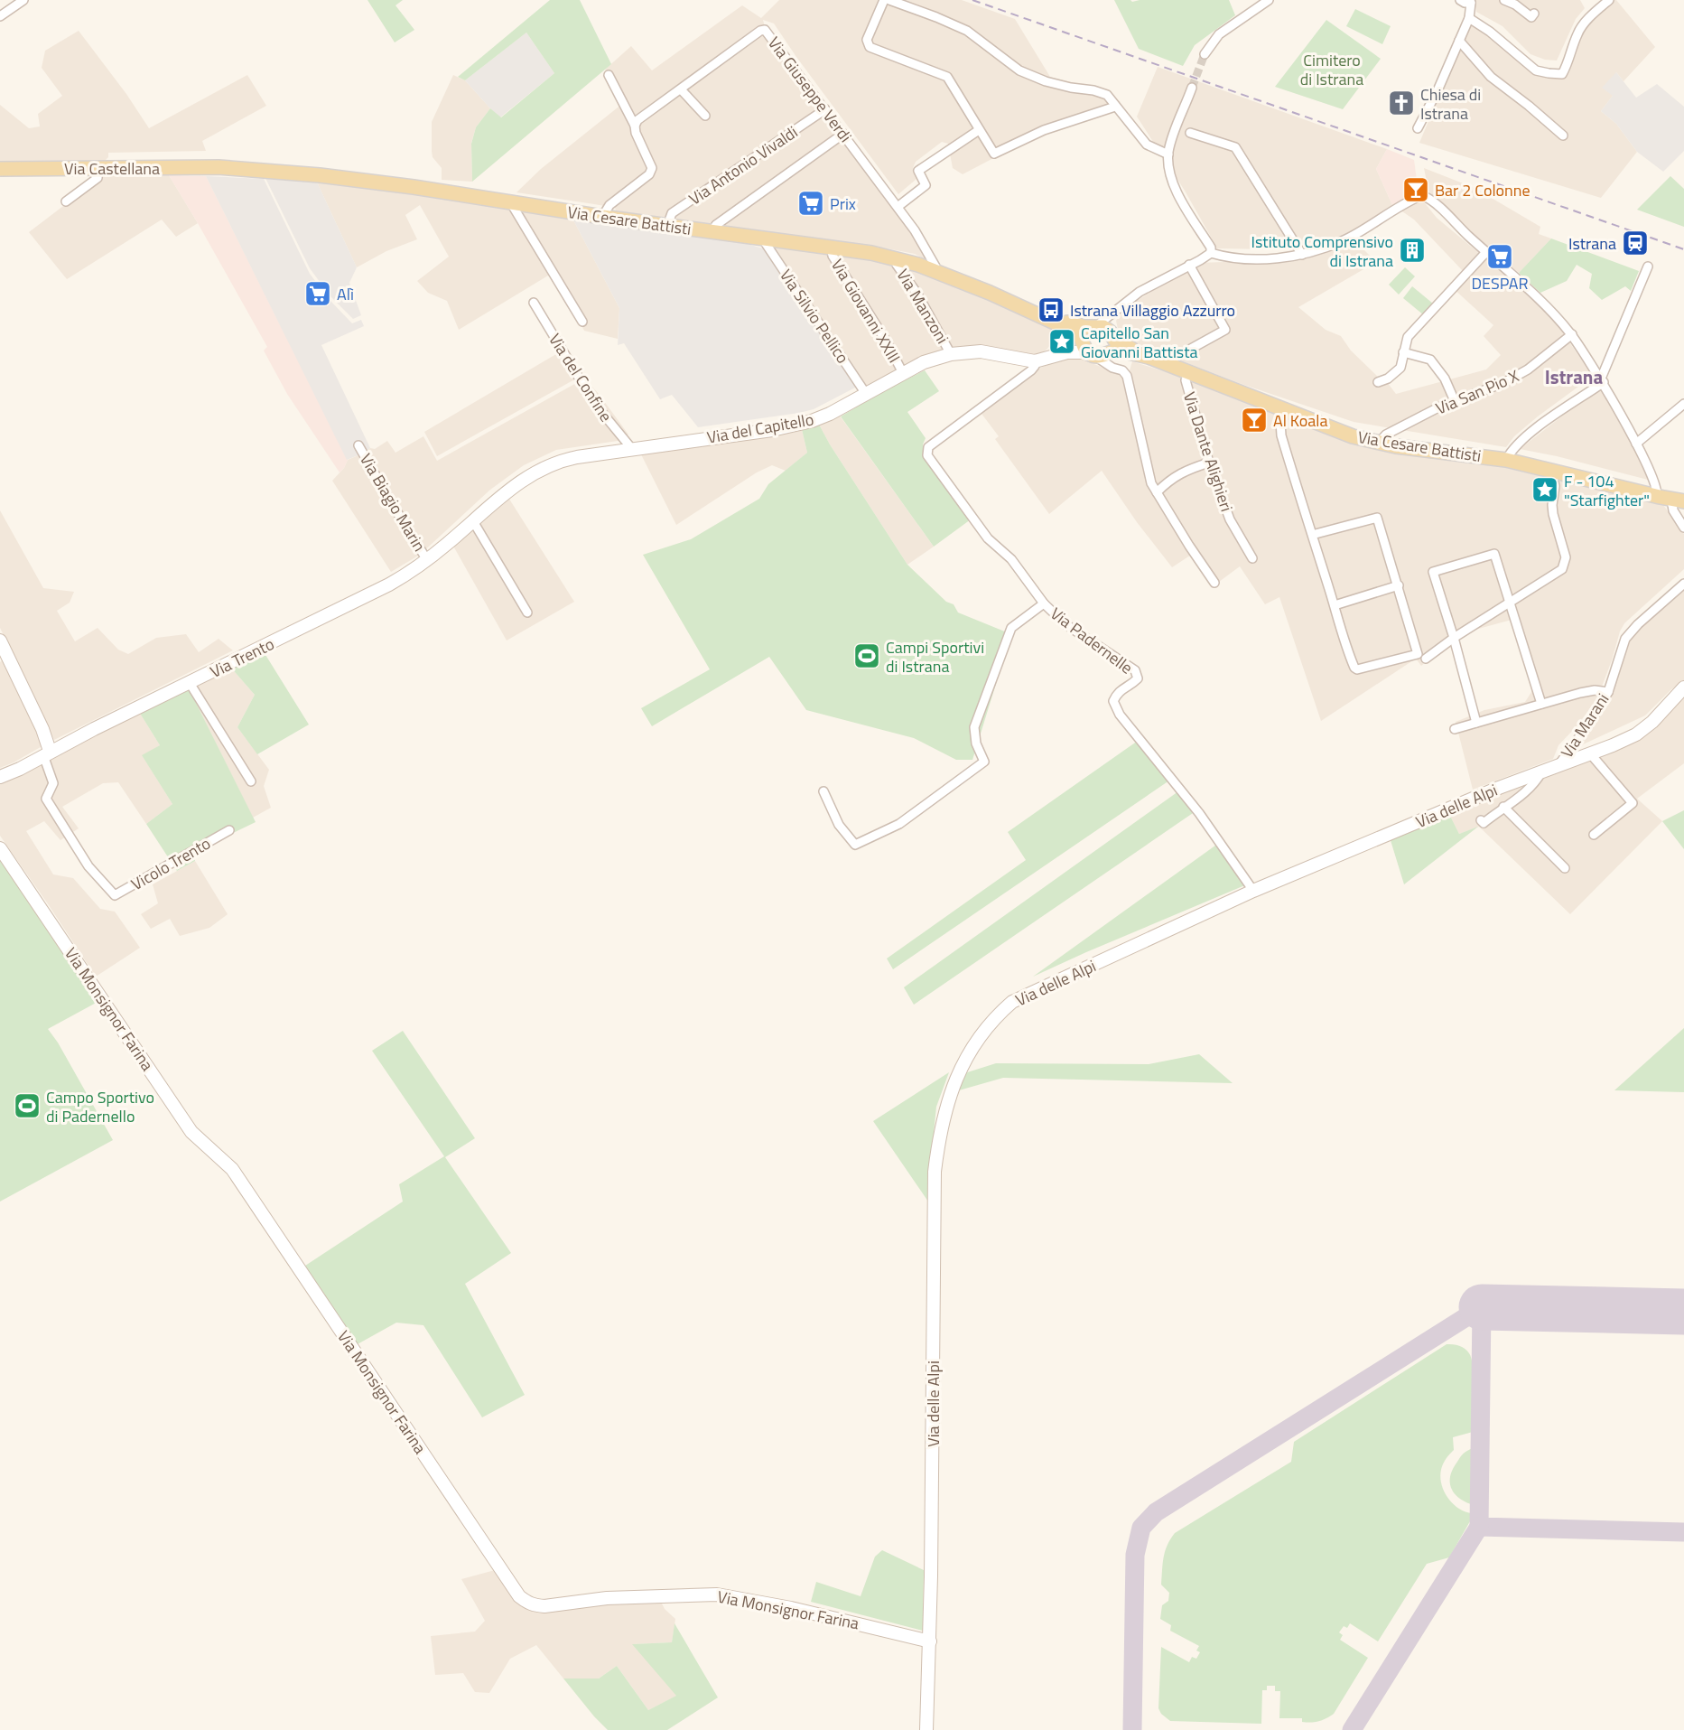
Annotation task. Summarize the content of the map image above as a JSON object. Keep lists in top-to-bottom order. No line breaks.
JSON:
{"streets":{"main road":["Via Castellana","Via Cesare Battisti"],"street":["Via Giuseppe Verdi","Via Antonio Vivaldi","Via Manzoni","Via Giovanni XXIII","Via Silvio Pellico","Via del Confine","Via San Pio X","Via del Capitello","Via Dante Alighieri","Via Biagio Marin","Via Padernelle","Via Trento","Via Marani","Via delle Alpi","Vicolo Trento","Via Monsignor Farina"]},"crossings":[["Via Giuseppe Verdi","Via Antonio Vivaldi"],["Via Giuseppe Verdi","Via Cesare Battisti"],["Via Antonio Vivaldi","Via Cesare Battisti"],["Via Castellana","Via Cesare Battisti"],["Via Cesare Battisti","Via Manzoni"],["Via Cesare Battisti","Via Giovanni XXIII"],["Via Cesare Battisti","Via Silvio Pellico"],["Via Cesare Battisti","Via San Pio X"],["Via Cesare Battisti","Via del Capitello"],["Via Cesare Battisti","Via Dante Alighieri"],["Via Manzoni","Via del Capitello"],["Via Giovanni XXIII","Via del Capitello"],["Via Silvio Pellico","Via del Capitello"],["Via del Confine","Via del Capitello"],["Via del Capitello","Via Padernelle"],["Via del Capitello","Via Trento"],["Via Biagio Marin","Via Trento"],["Via Padernelle","Via delle Alpi"],["Via Trento","Vicolo Trento"],["Via Marani","Via delle Alpi"],["Via delle Alpi","Via Monsignor Farina"]],"districts":["Istrana"],"parks":["Cimitero di Istrana"],"places":{"church":["Chiesa di Istrana"],"bar":["Bar 2 Colonne","Al Koala"],"supermarket":["Prix","DESPAR","Alì"],"station":["Istrana"],"building":["Istituto Comprensivo di Istrana"],"bus stop":["Istrana Villaggio Azzurro"],"place":["Capitello San Giovanni Battista","F - 104 \"Starfighter\""],"sports":["Campi Sportivi di Istrana","Campo Sportivo di Padernello"]}}
